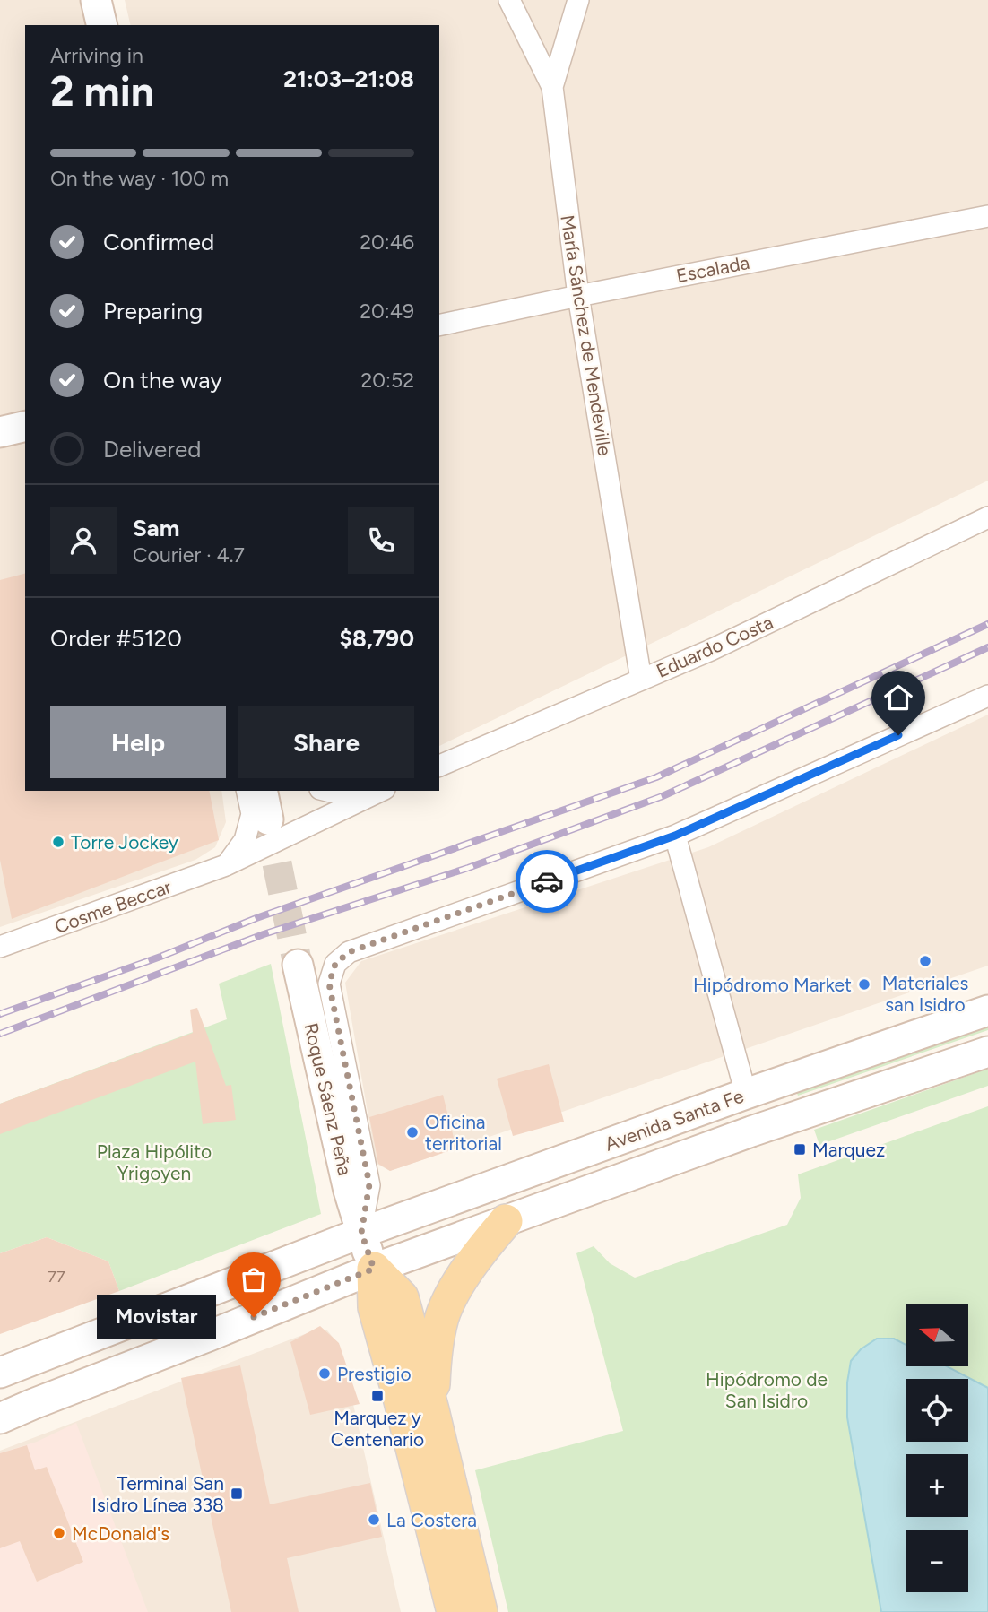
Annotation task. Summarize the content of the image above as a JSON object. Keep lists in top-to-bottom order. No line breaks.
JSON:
{"streets":{"main road":["Roque Sáenz Peña","Avenida Santa Fe"],"street":["Escalada","María Sánchez de Mendeville","Eduardo Costa","Cosme Beccar"]},"crossings":[["Escalada","María Sánchez de Mendeville"],["María Sánchez de Mendeville","Eduardo Costa"],["Roque Sáenz Peña","Avenida Santa Fe"]],"parks":["Plaza Hipólito Yrigoyen","Hipódromo de San Isidro"],"places":{"other":["Torre Jockey","Materiales san Isidro","Hipódromo Market","Oficina territorial","Movistar","Prestigio","La Costera","McDonald's"],"transit":["Marquez","Marquez y Centenario","Terminal San Isidro Línea 338"]},"house_numbers":["77"],"north":"left","page":{"heading":["2 min","Arriving in","21:03–21:08"],"panel":["Sam","Courier · 4.7","Order #5120","$8,790"],"bar":"On the way · 100 m","list":[["Confirmed","20:46"],["Preparing","20:49"],["On the way","20:52"],"Delivered"],"buttons":["Help","Share"],"bubble":"Movistar","map_buttons":["+","−"]}}
